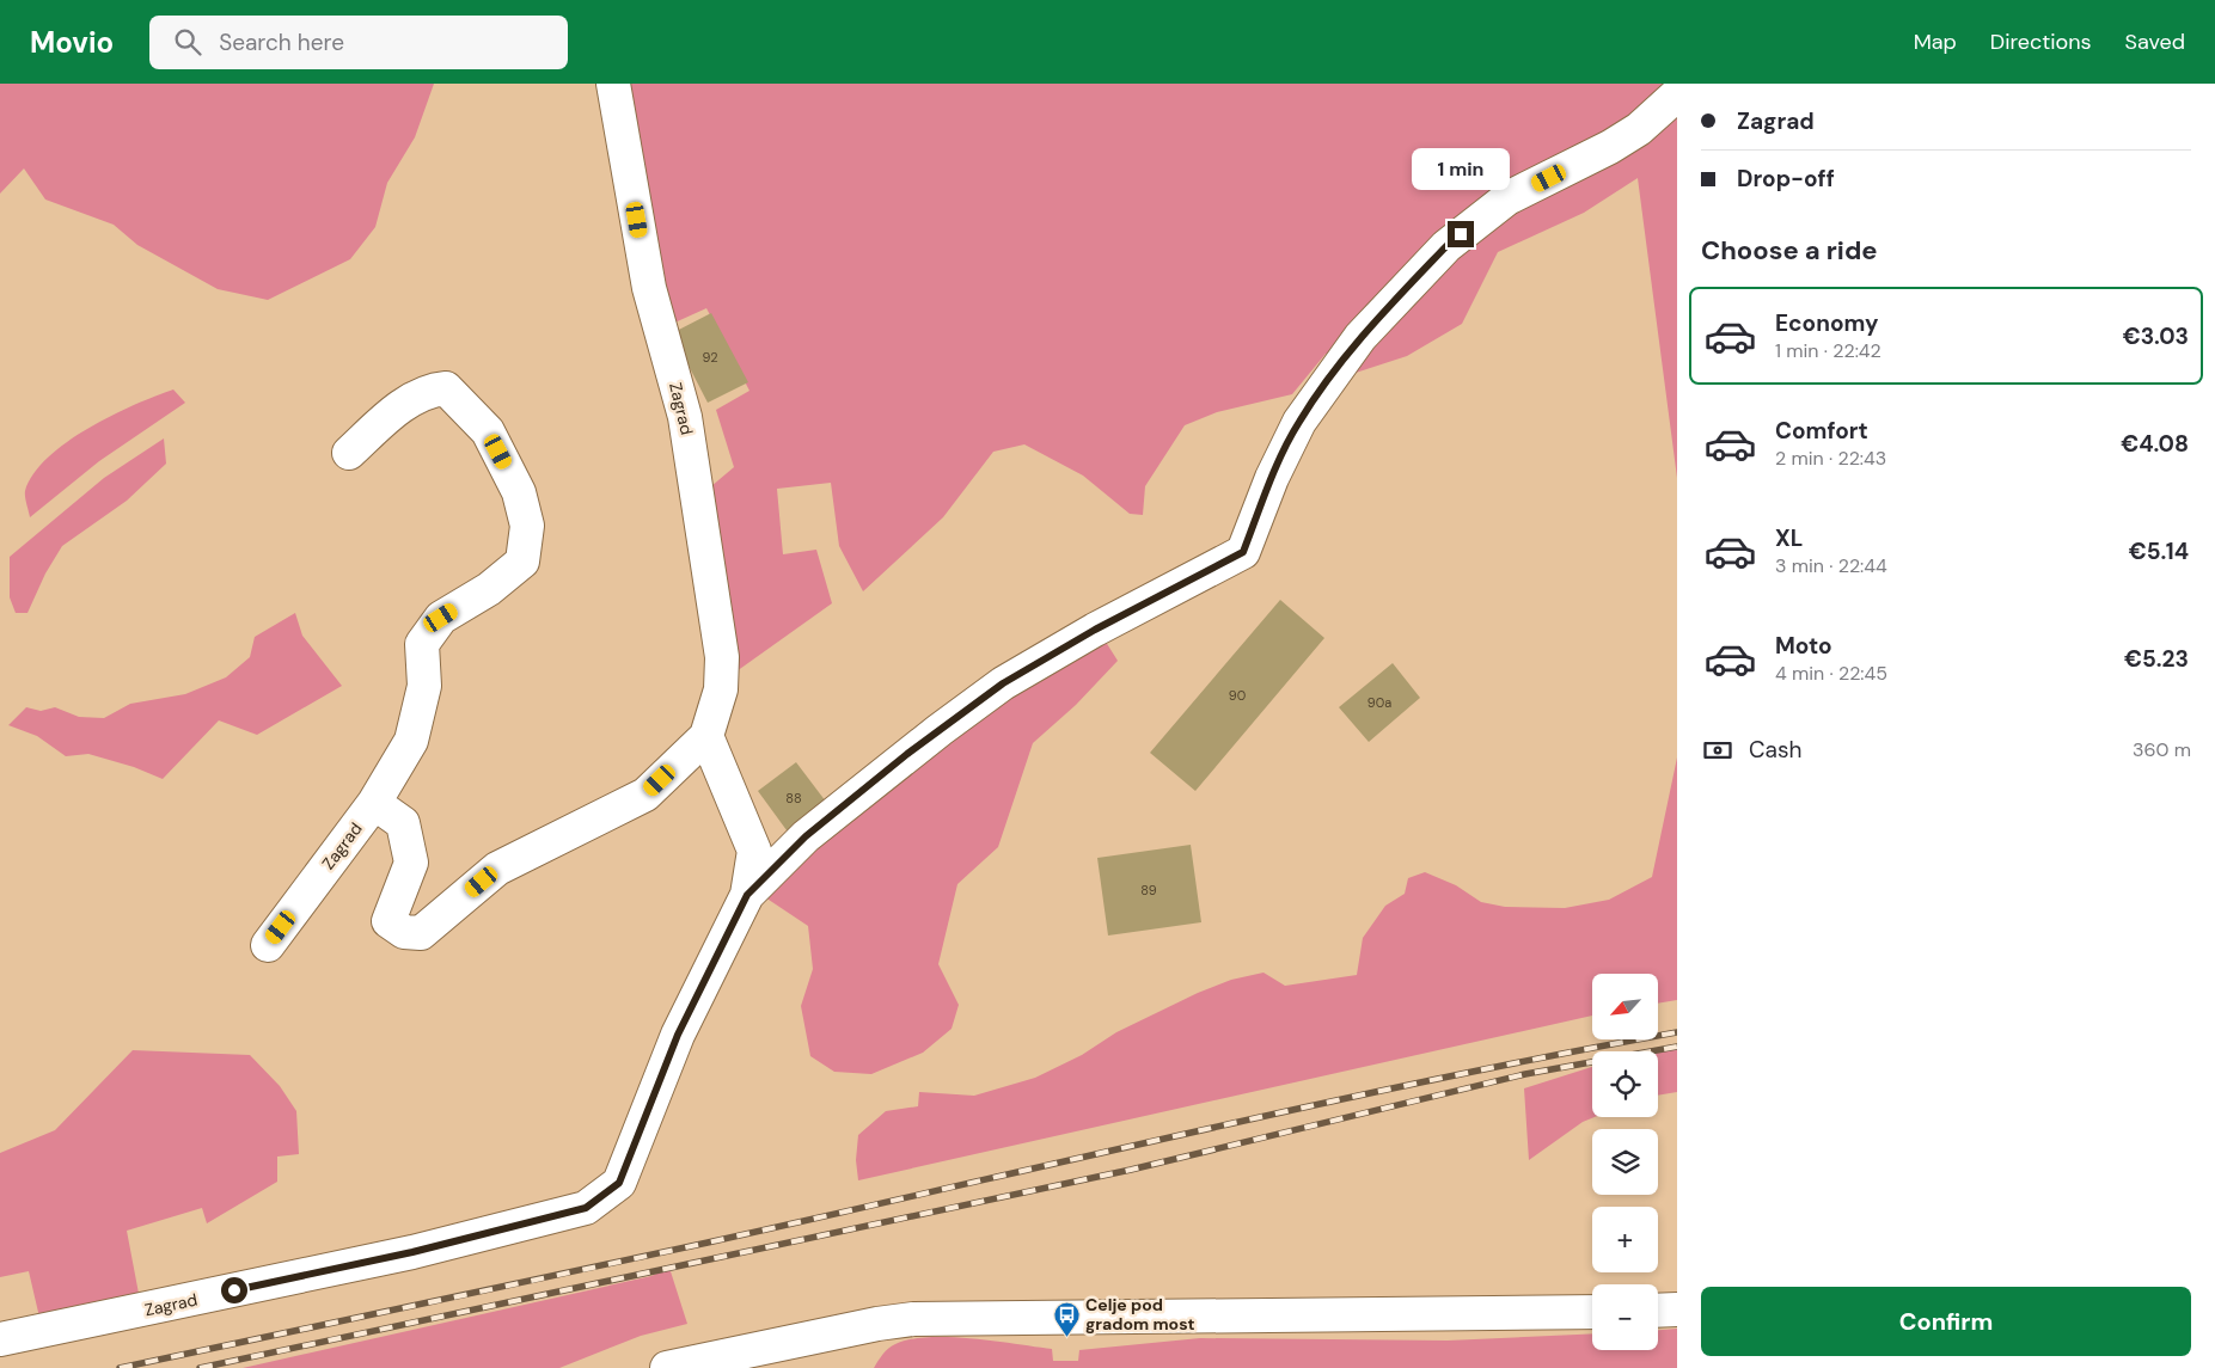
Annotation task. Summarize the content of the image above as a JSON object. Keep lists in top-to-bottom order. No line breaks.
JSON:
{"streets":{"street":["Zagrad"]},"places":{"bus stop":["Celje pod gradom most"]},"house_numbers":["92","90","90a","88","89"],"north":"bottom left","page":{"header":"Movio","search":"Search here","nav":["Map","Directions","Saved"],"banner":["Zagrad","Drop-off"],"bubble":"1 min","heading":"Choose a ride","list":[{"name":"Economy","note":"1 min · 22:42","value":"€3.03"},{"name":"Comfort","note":"2 min · 22:43","value":"€4.08"},{"name":"XL","note":"3 min · 22:44","value":"€5.14"},{"name":"Moto","note":"4 min · 22:45","value":"€5.23"}],"pay":["Cash","360 m"],"map_buttons":["+","−"],"buttons":"Confirm"}}
